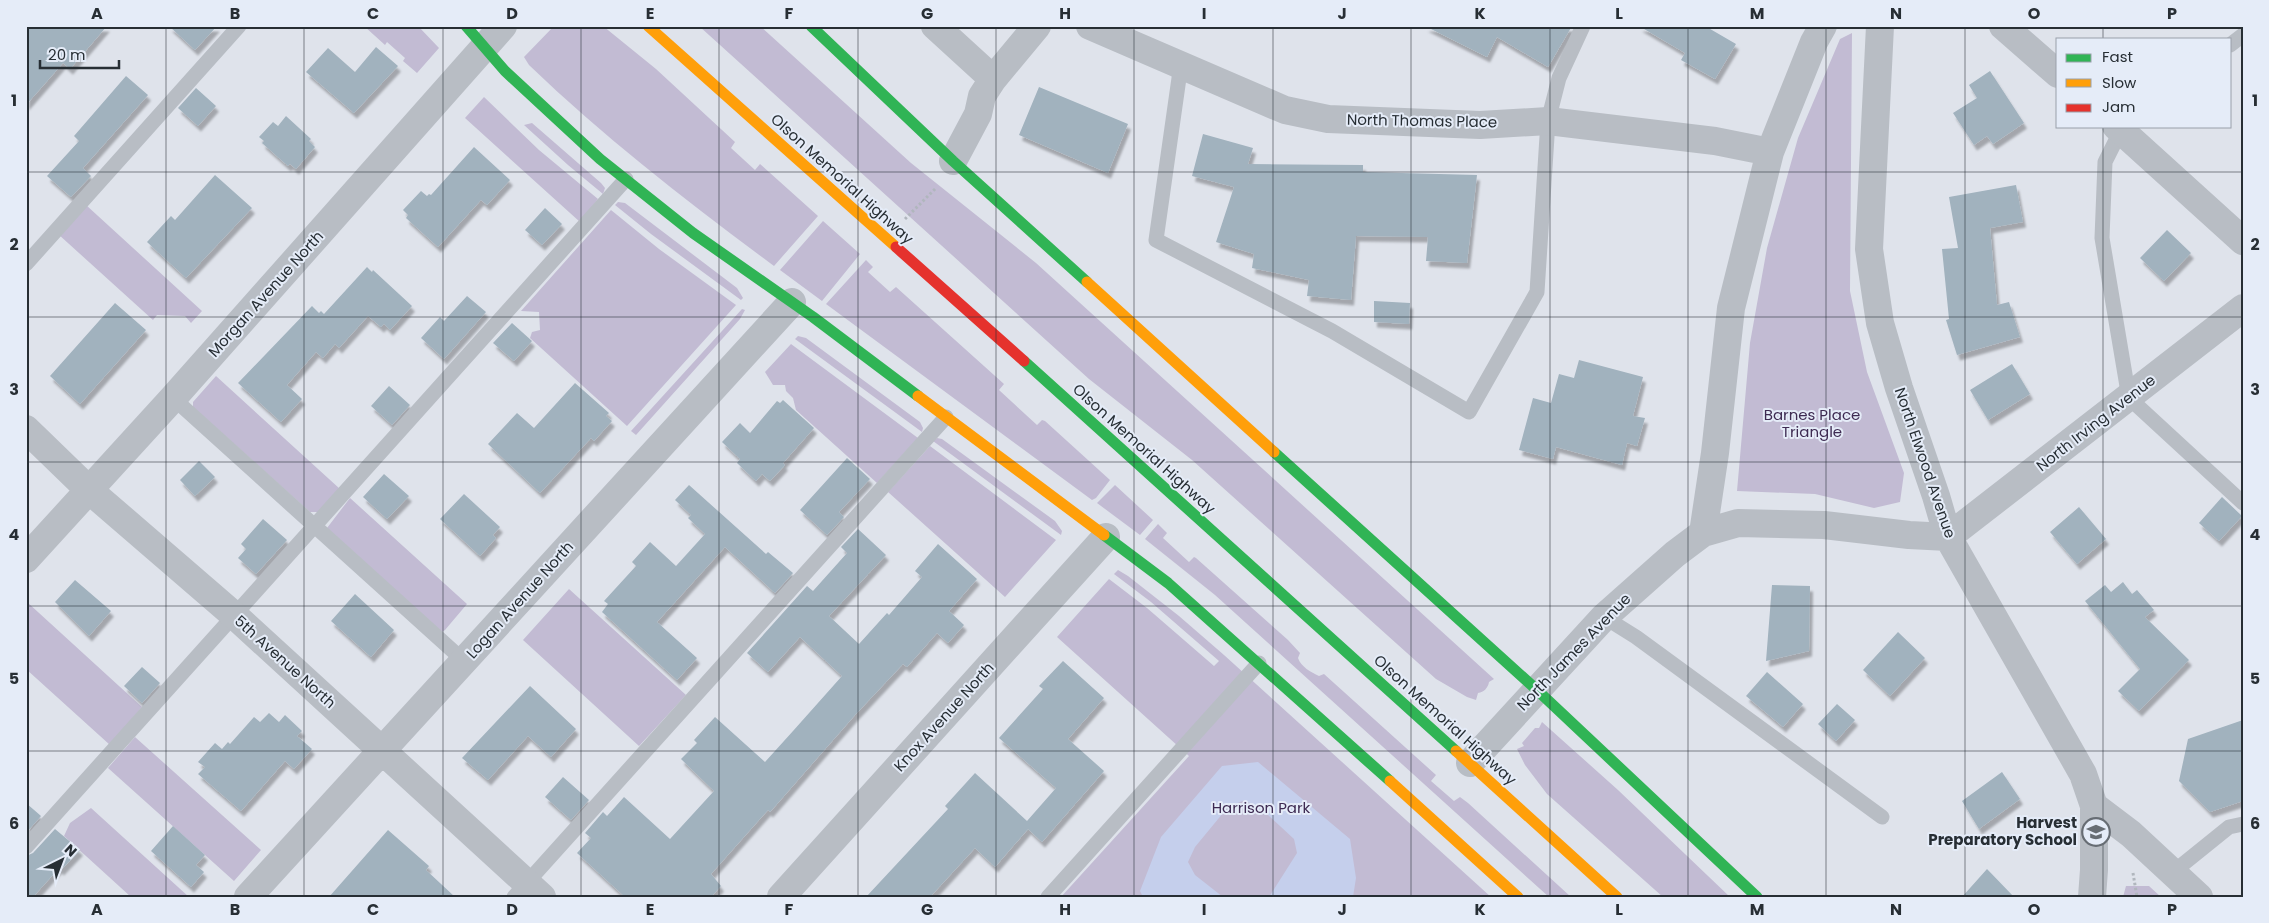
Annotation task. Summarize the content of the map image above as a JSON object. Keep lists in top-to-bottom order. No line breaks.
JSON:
{"streets":{"main road":["Olson Memorial Highway"],"street":["North Thomas Place","Morgan Avenue North","North Irving Avenue","North Elwood Avenue","Logan Avenue North","North James Avenue","5th Avenue North","Knox Avenue North"]},"crossings":[["Olson Memorial Highway","North James Avenue"],["Morgan Avenue North","5th Avenue North"],["North Irving Avenue","North Elwood Avenue"],["North Irving Avenue","North James Avenue"],["North Elwood Avenue","North James Avenue"],["Logan Avenue North","5th Avenue North"]],"parks":["Barnes Place Triangle","Harrison Park"],"places":{"school or university":["Harvest Preparatory School"]},"legend":["Fast","Slow","Jam"],"scale_bar":"20 m","north":"top right","grid":{"columns":["A","B","C","D","E","F","G","H","I","J","K","L","M","N","O","P"],"rows":["1","2","3","4","5","6"]}}
